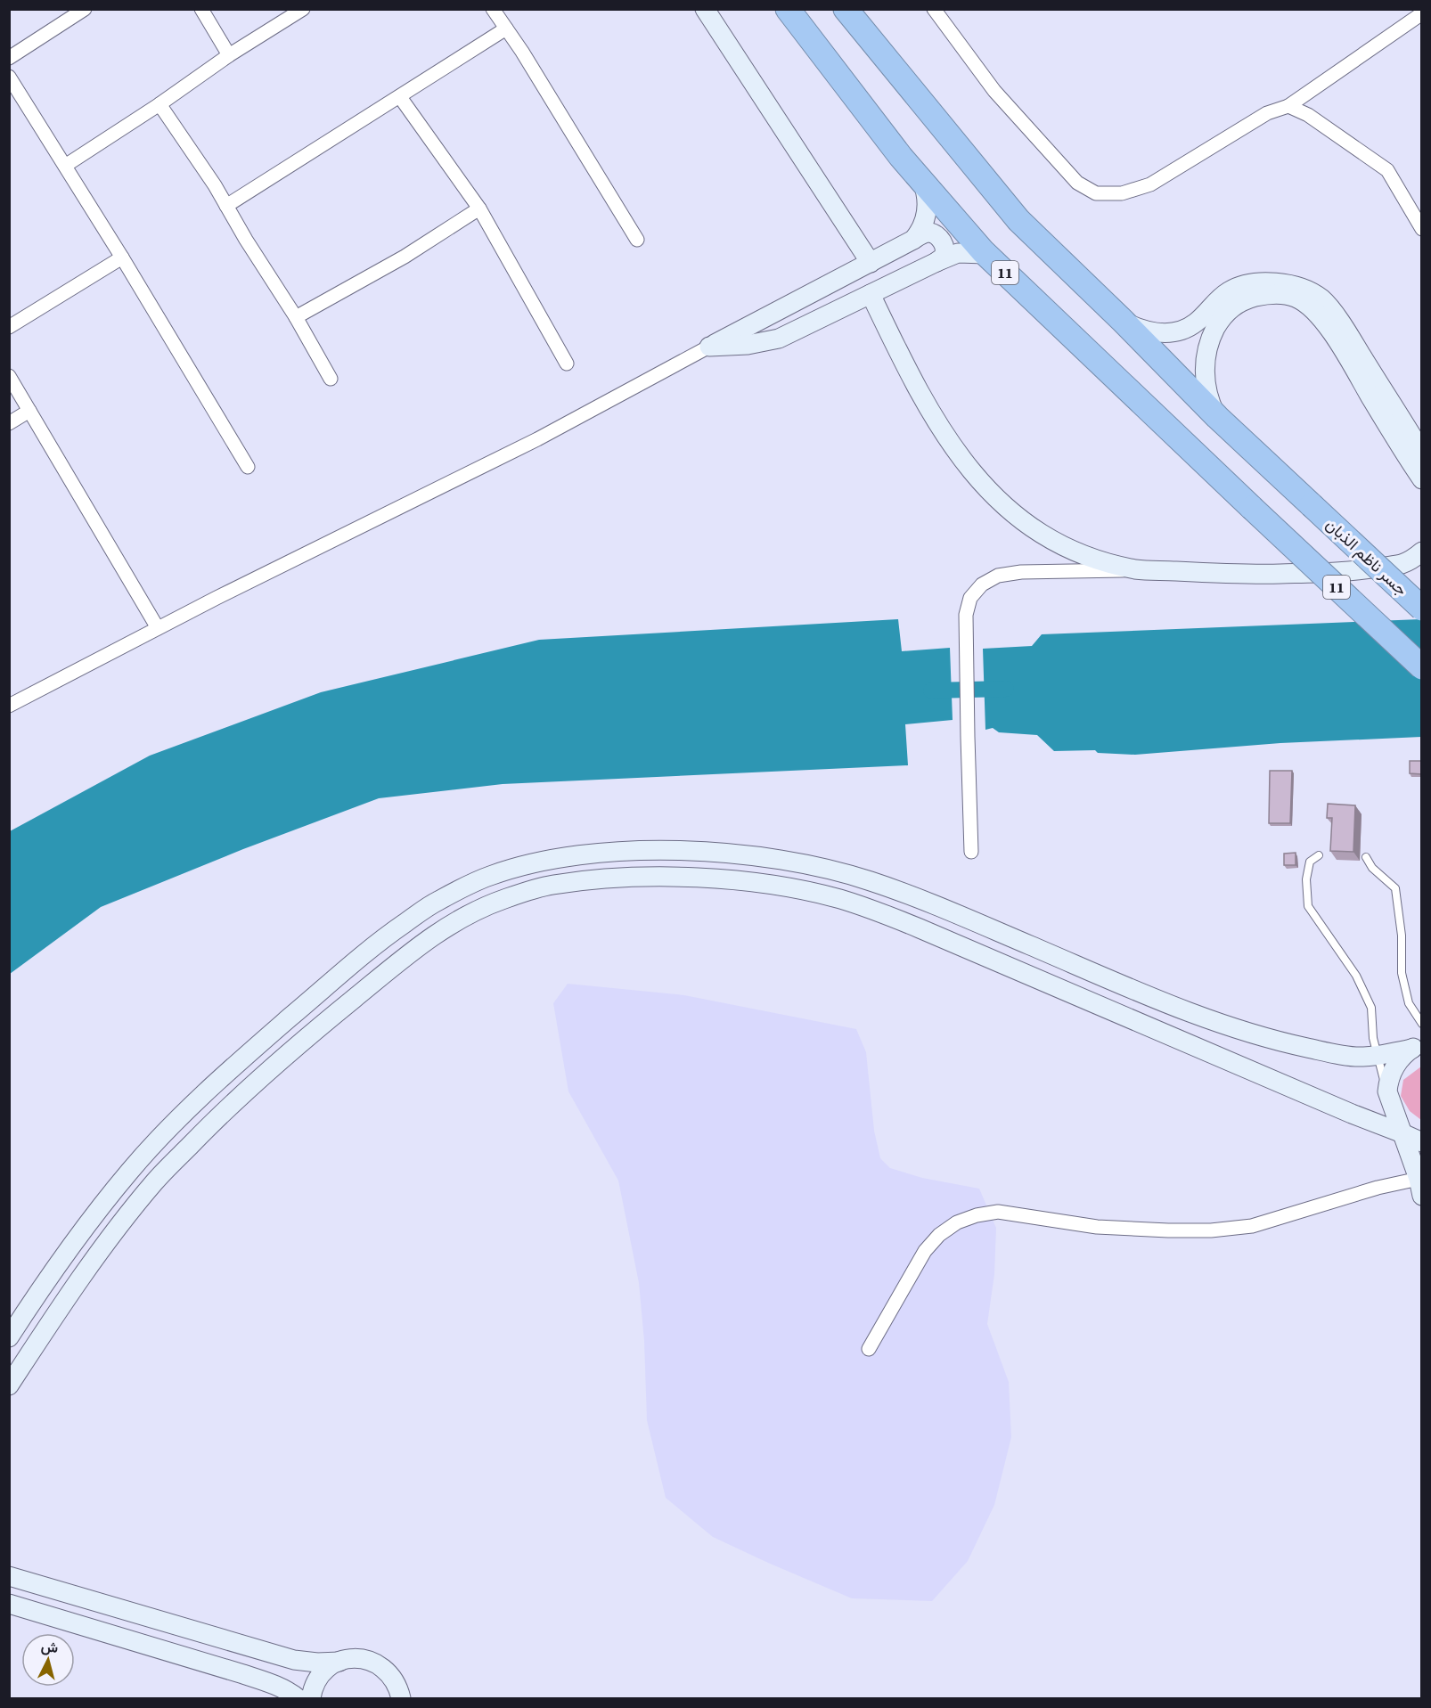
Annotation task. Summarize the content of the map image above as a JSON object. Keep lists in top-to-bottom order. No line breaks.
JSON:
{"streets":{"highway":["11","جسر ناظم الذبان"]},"north":"top"}
